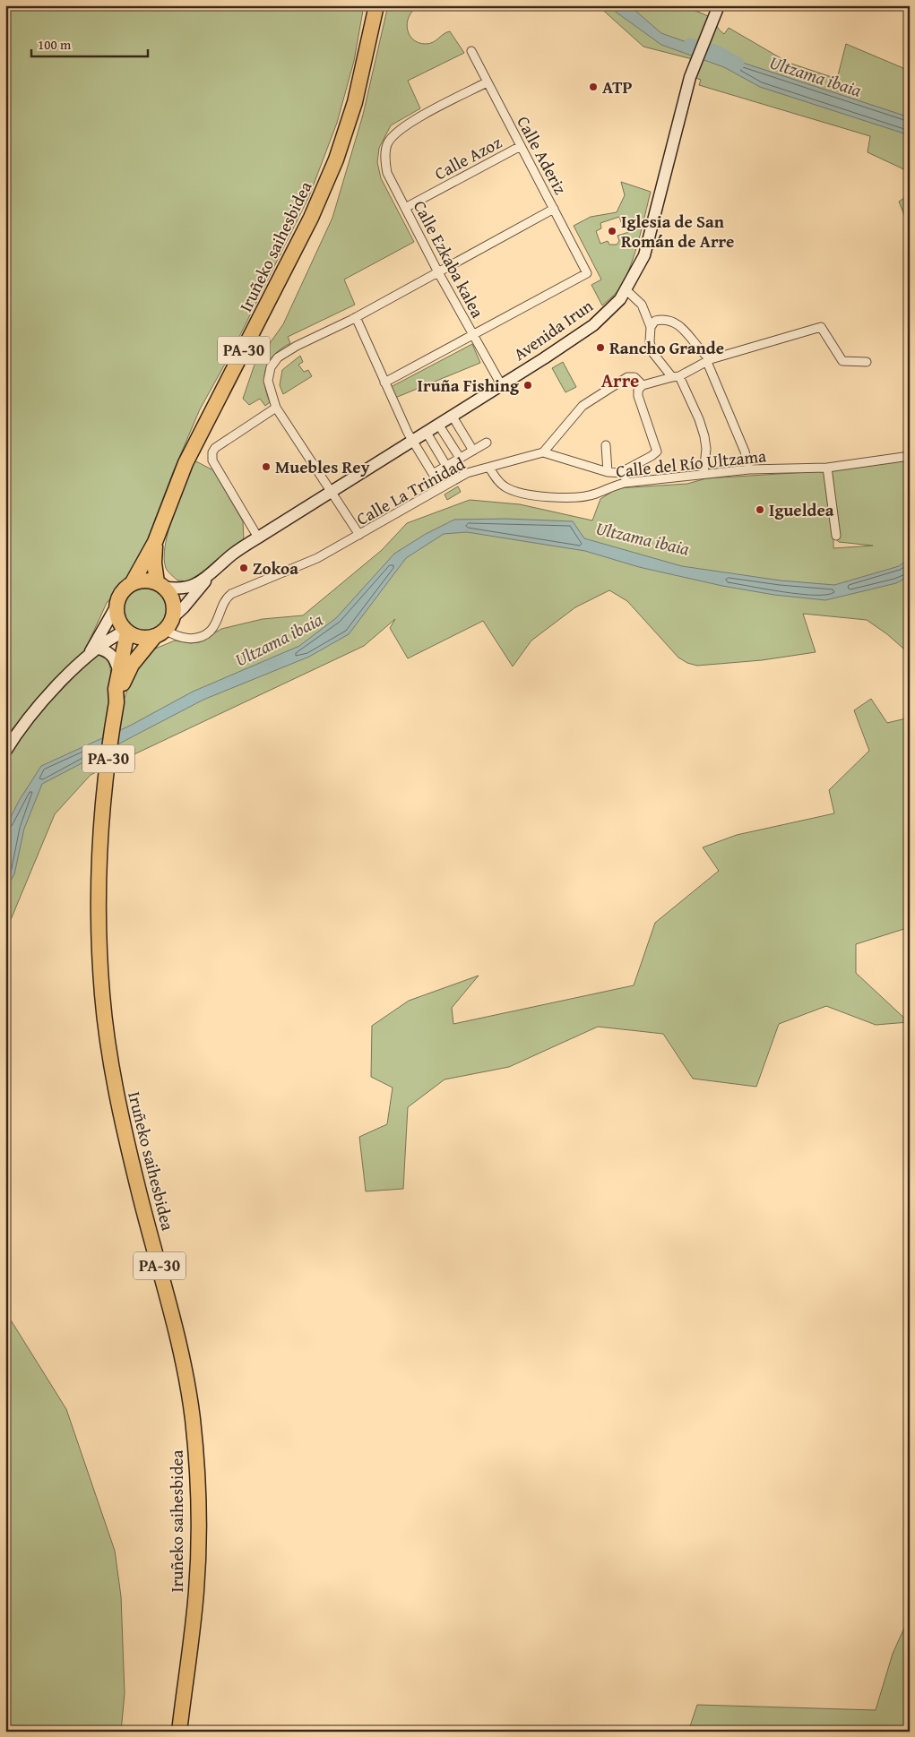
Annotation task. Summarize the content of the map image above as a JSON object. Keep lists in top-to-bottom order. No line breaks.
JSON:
{"streets":{"highway":["Iruñeko saihesbidea","PA-30"],"street":["Calle Aderiz","Calle Azoz","Calle Ezkaba kalea","Avenida Irun","Calle del Río Ultzama","Calle La Trinidad"]},"crossings":[["Calle Aderiz","Calle Azoz"],["Calle Aderiz","Calle Ezkaba kalea"],["Calle Azoz","Calle Ezkaba kalea"],["Iruñeko saihesbidea","PA-30"],["Iruñeko saihesbidea","Calle La Trinidad"],["Calle Ezkaba kalea","Avenida Irun"],["PA-30","Calle La Trinidad"],["Calle del Río Ultzama","Calle La Trinidad"]],"districts":["Arre"],"water":["Ultzama ibaia"],"places":["ATP","Iglesia de San Román de Arre","Rancho Grande","Iruña Fishing","Muebles Rey","Igueldea","Zokoa"],"scale_bar":"100 m"}
